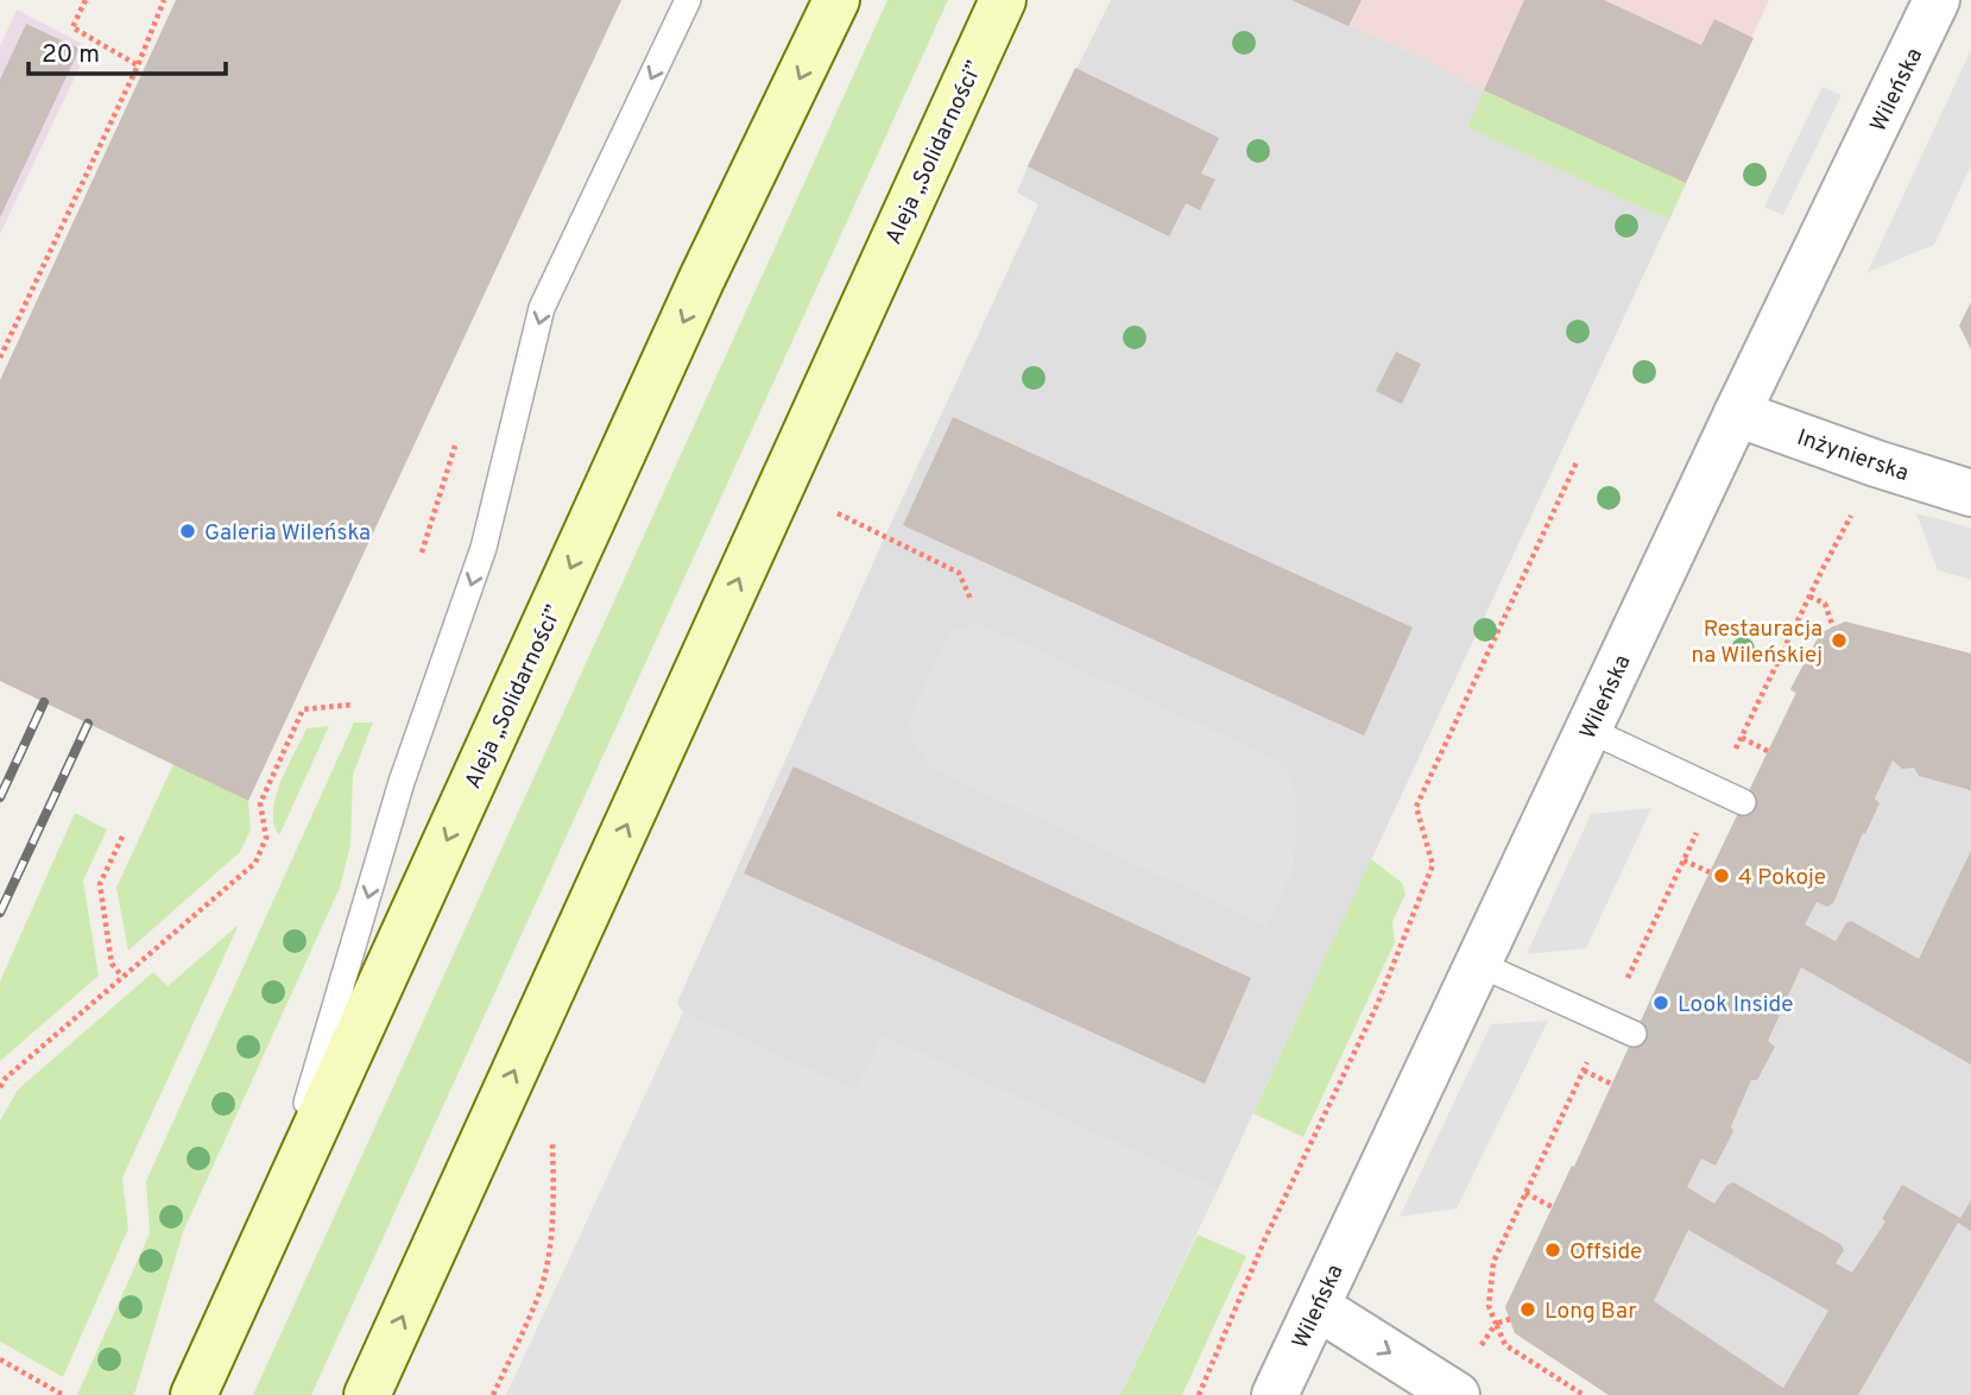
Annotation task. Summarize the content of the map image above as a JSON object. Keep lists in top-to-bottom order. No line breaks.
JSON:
{"streets":{"main road":["Aleja „Solidarności”"],"street":["Wileńska","Inżynierska"]},"crossings":[["Wileńska","Inżynierska"]],"places":["Galeria Wileńska","Restauracja na Wileńskiej","4 Pokoje","Look Inside","Offside","Long Bar"],"scale_bar":"20 m"}
